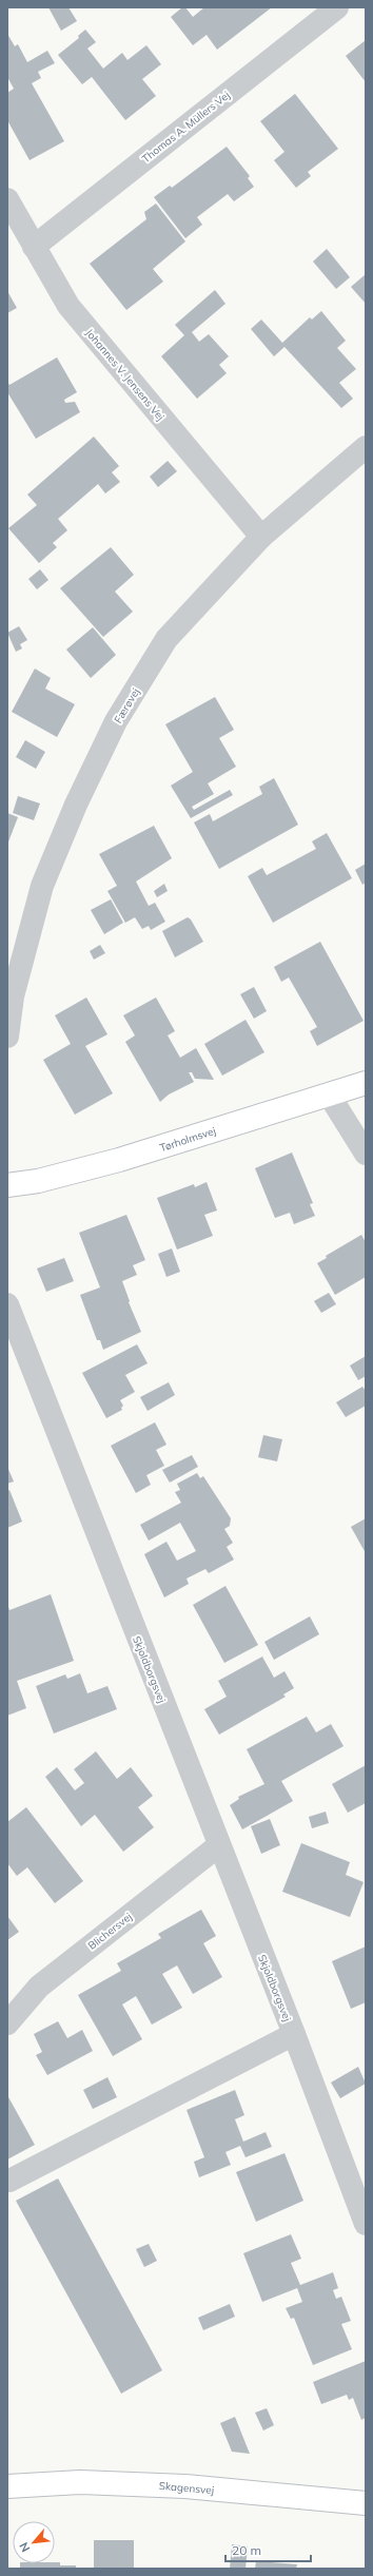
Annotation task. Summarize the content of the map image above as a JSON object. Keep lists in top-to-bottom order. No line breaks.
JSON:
{"streets":{"street":["Thomas A. Müllers Vej","Johannes V. Jensens Vej","Færøvej","Tørholmsvej","Skjoldborgsvej","Blichersvej","Skagensvej"]},"crossings":[["Thomas A. Müllers Vej","Johannes V. Jensens Vej"],["Johannes V. Jensens Vej","Færøvej"],["Skjoldborgsvej","Blichersvej"]],"scale_bar":"20 m","north":"bottom left"}
